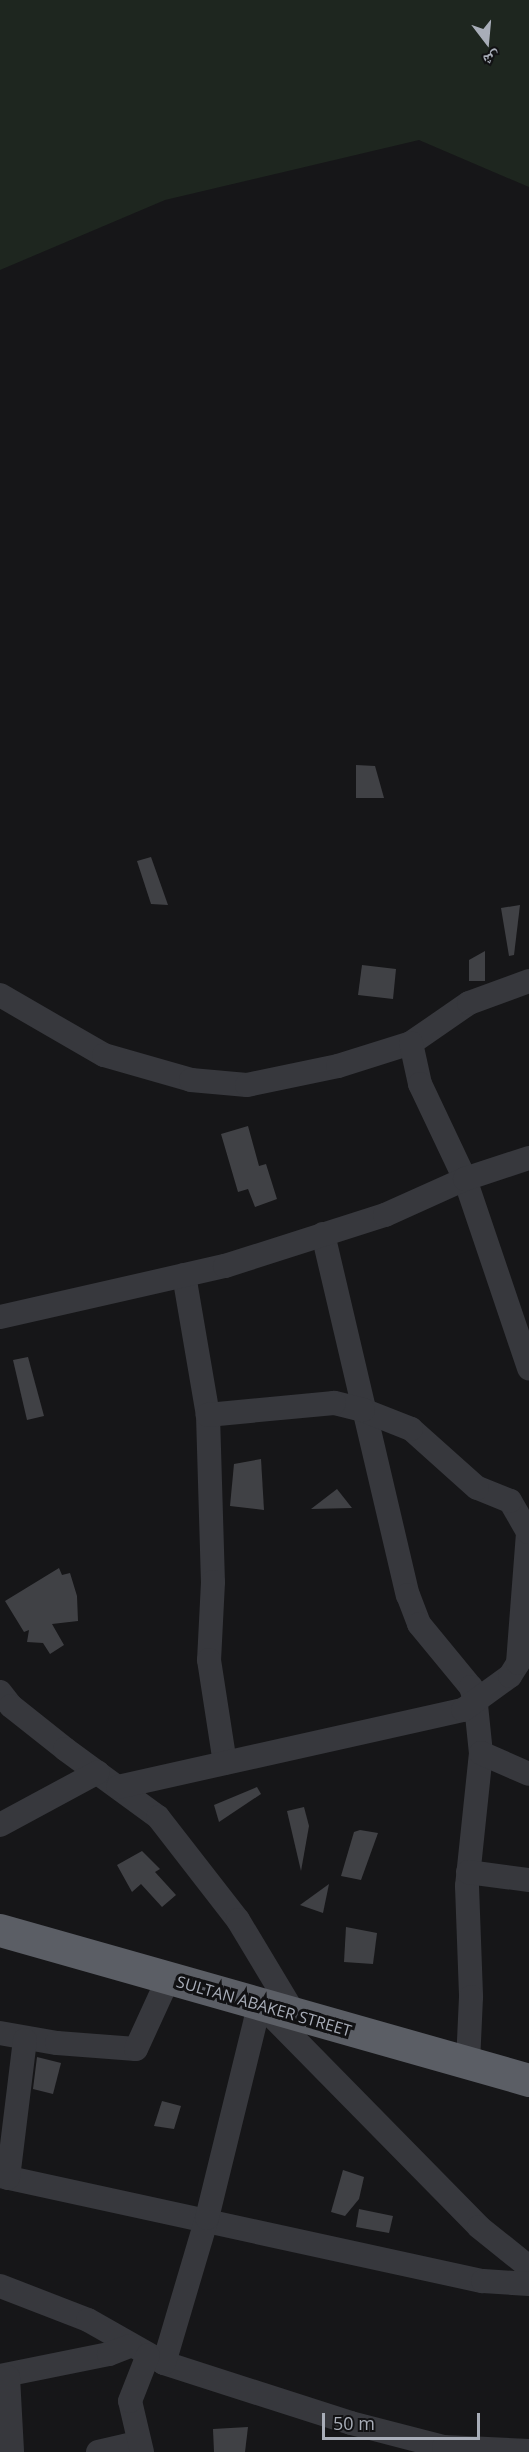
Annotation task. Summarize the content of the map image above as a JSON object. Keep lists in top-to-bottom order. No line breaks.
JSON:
{"streets":{"highway":["SULTAN ABAKER STREET"]},"scale_bar":"50 m","north":"bottom"}
